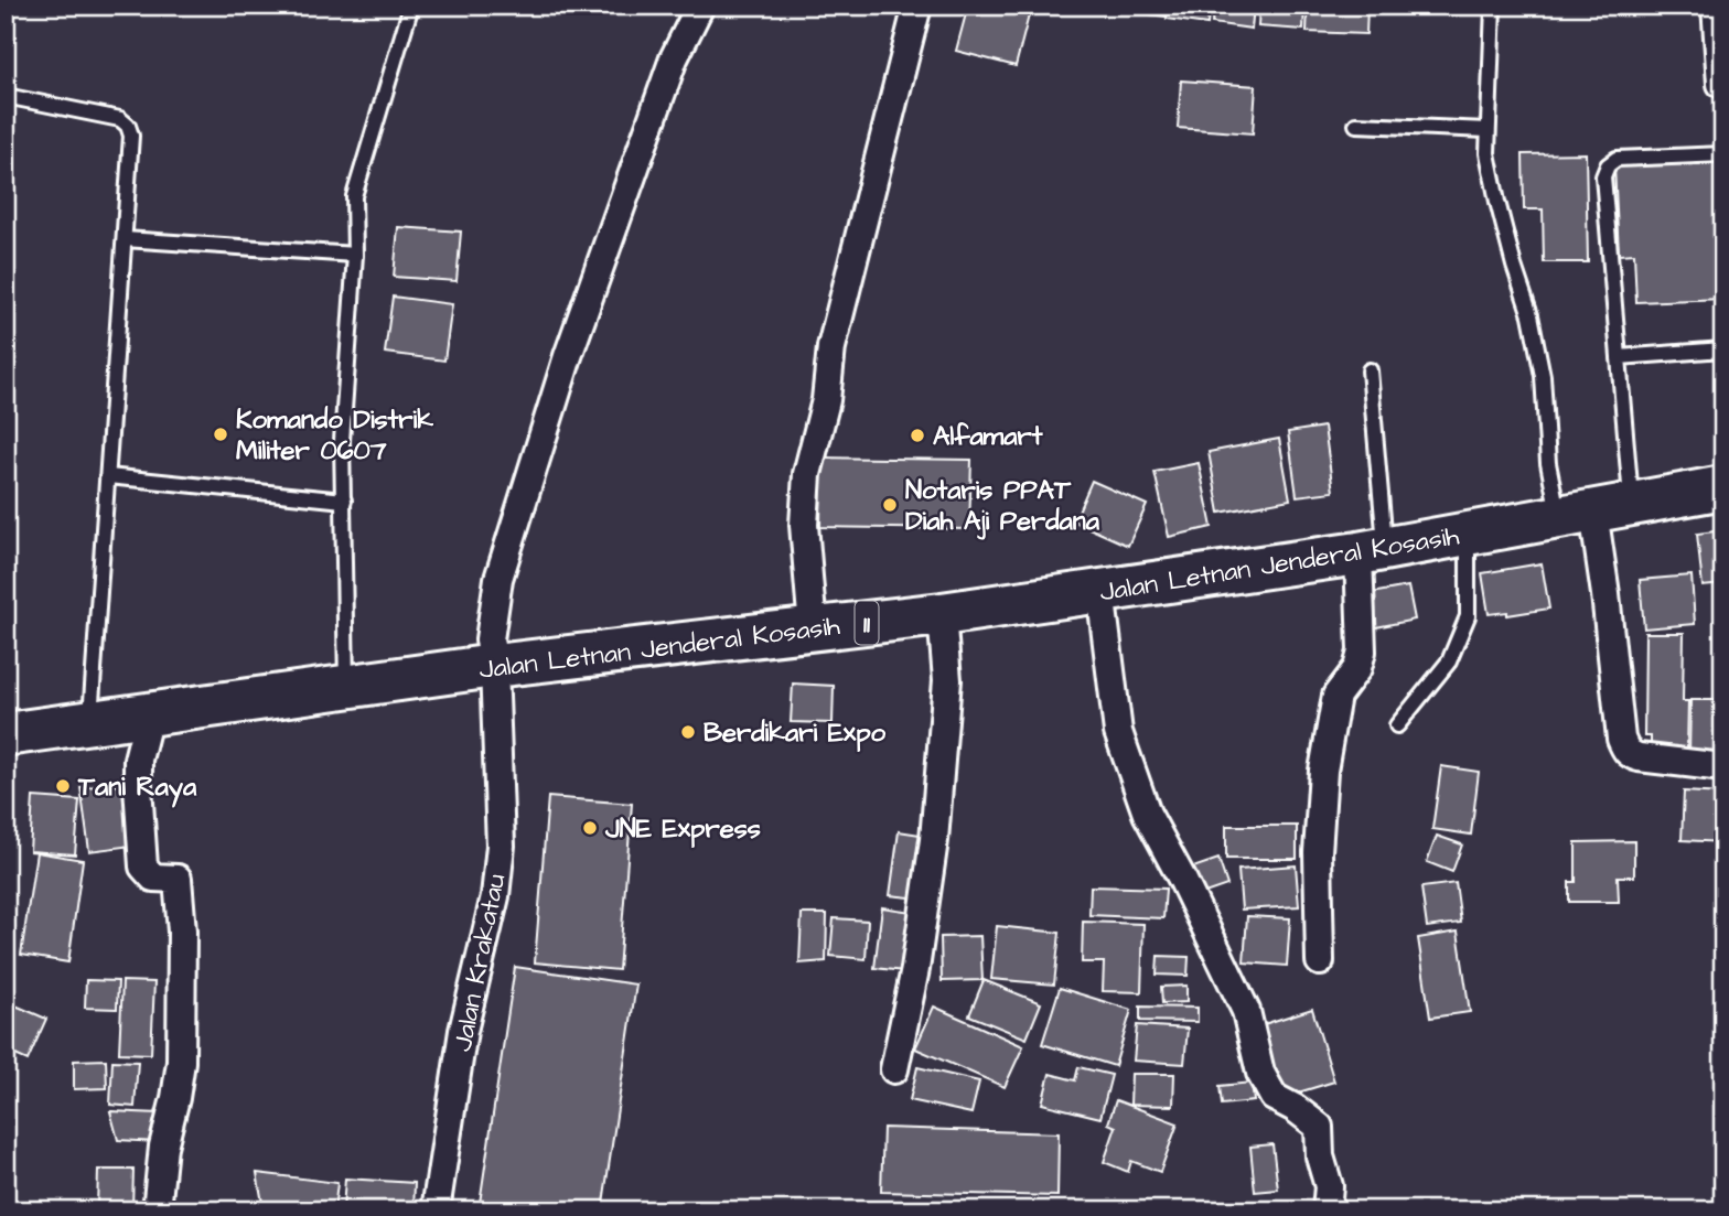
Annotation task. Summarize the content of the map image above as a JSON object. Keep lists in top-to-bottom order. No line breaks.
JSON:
{"streets":{"highway":["Jalan Letnan Jenderal Kosasih","11"],"street":["Jalan Krakatau"]},"crossings":[["Jalan Letnan Jenderal Kosasih","Jalan Krakatau"]],"places":["Komando Distrik Militer 0607","Alfamart","Notaris PPAT Diah Aji Perdana","Berdikari Expo","Tani Raya","JNE Express"]}
